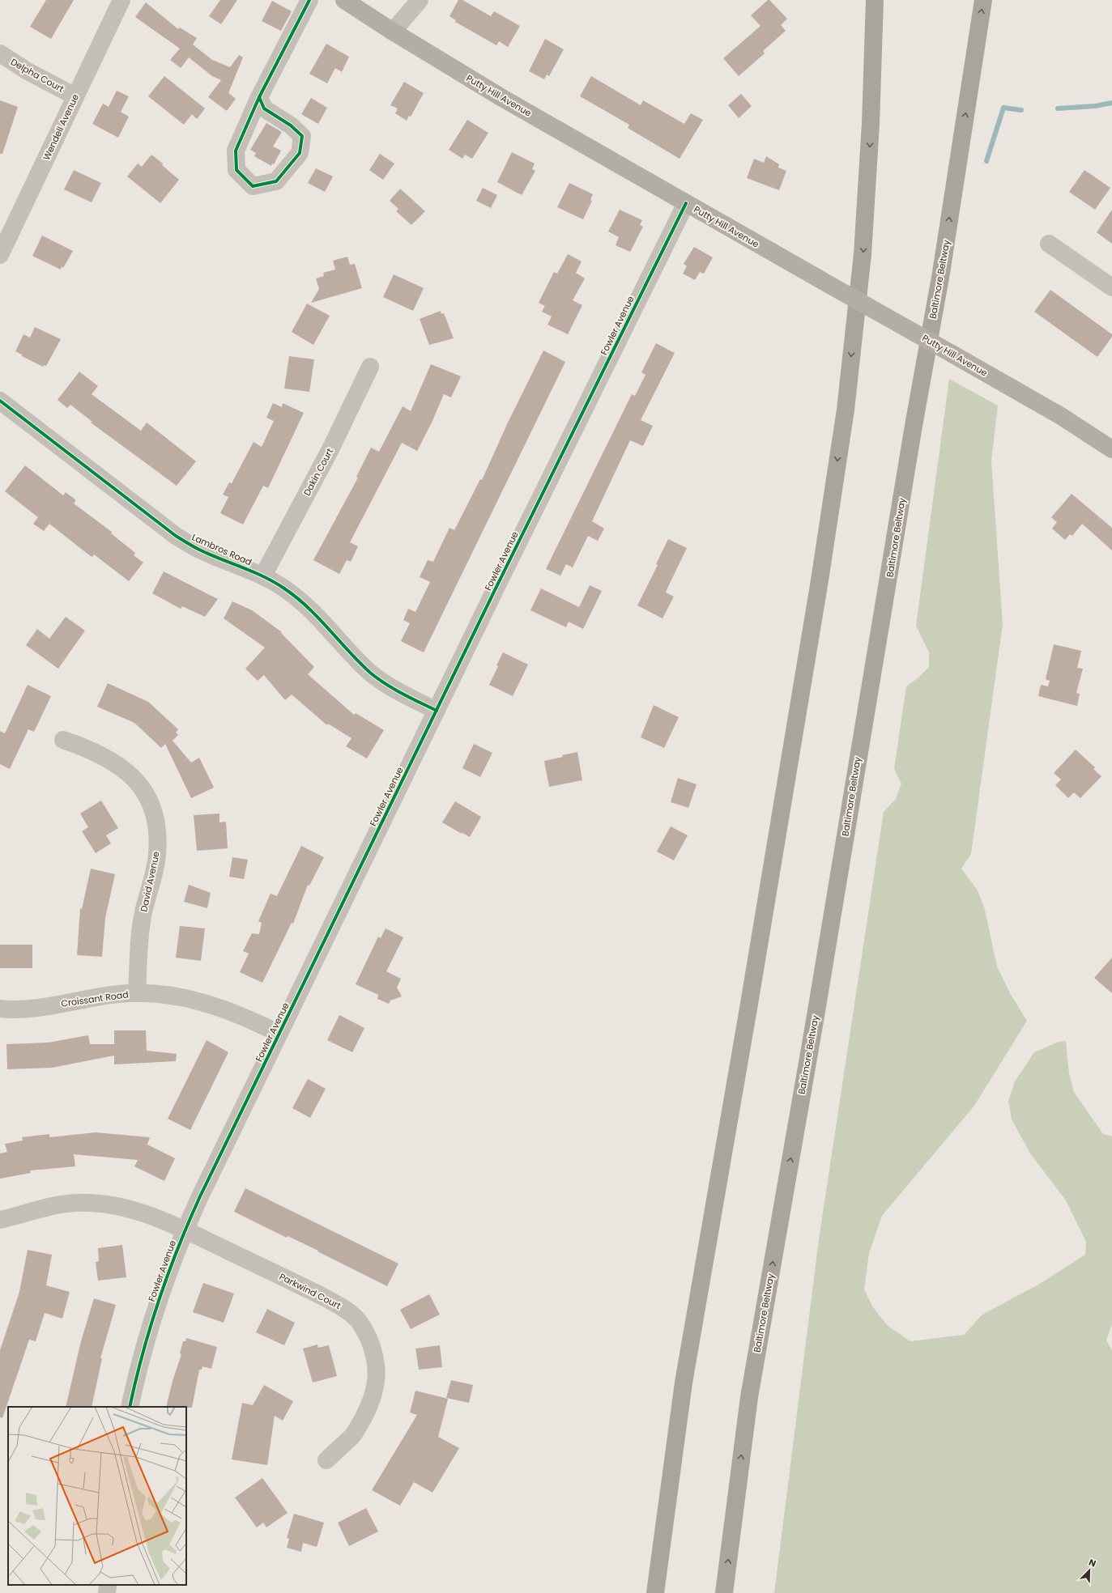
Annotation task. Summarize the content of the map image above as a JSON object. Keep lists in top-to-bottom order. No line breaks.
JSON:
{"streets":{"highway":["Baltimore Beltway"],"main road":["Putty Hill Avenue"],"street":["Delpha Court","Wendell Avenue","Fowler Avenue","Dakin Court","Lambros Road","David Avenue","Croissant Road","Parkwind Court"]},"crossings":[["Delpha Court","Wendell Avenue"],["Putty Hill Avenue","Fowler Avenue"],["Fowler Avenue","Lambros Road"],["Fowler Avenue","Croissant Road"],["Fowler Avenue","Parkwind Court"],["Dakin Court","Lambros Road"],["David Avenue","Croissant Road"]],"north":"top right"}
